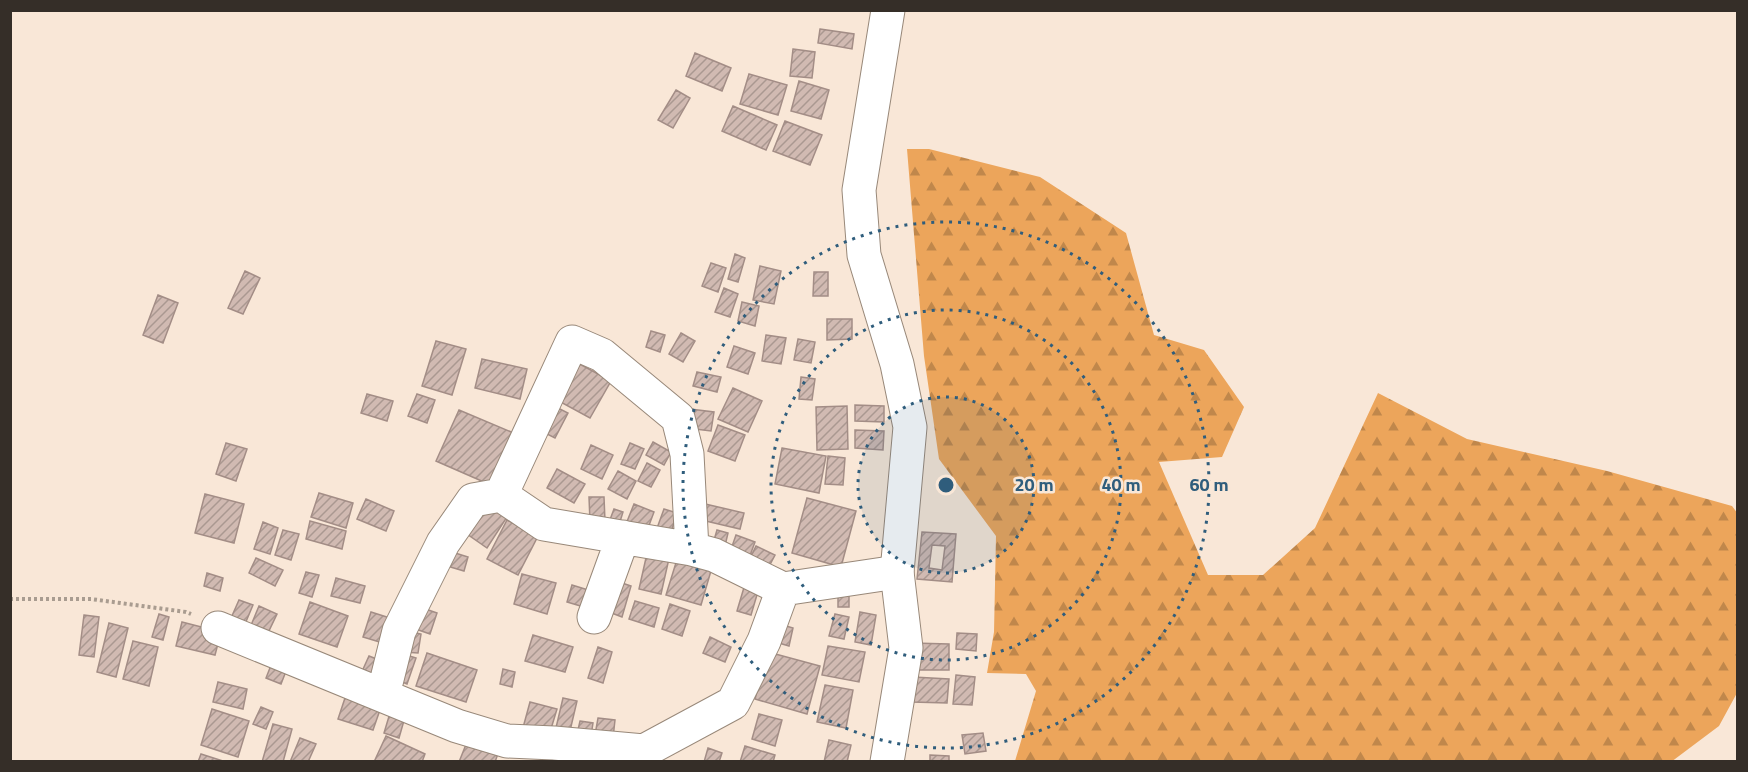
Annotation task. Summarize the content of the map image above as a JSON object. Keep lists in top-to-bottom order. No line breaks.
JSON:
{"rings":["20 m","40 m","60 m"]}
